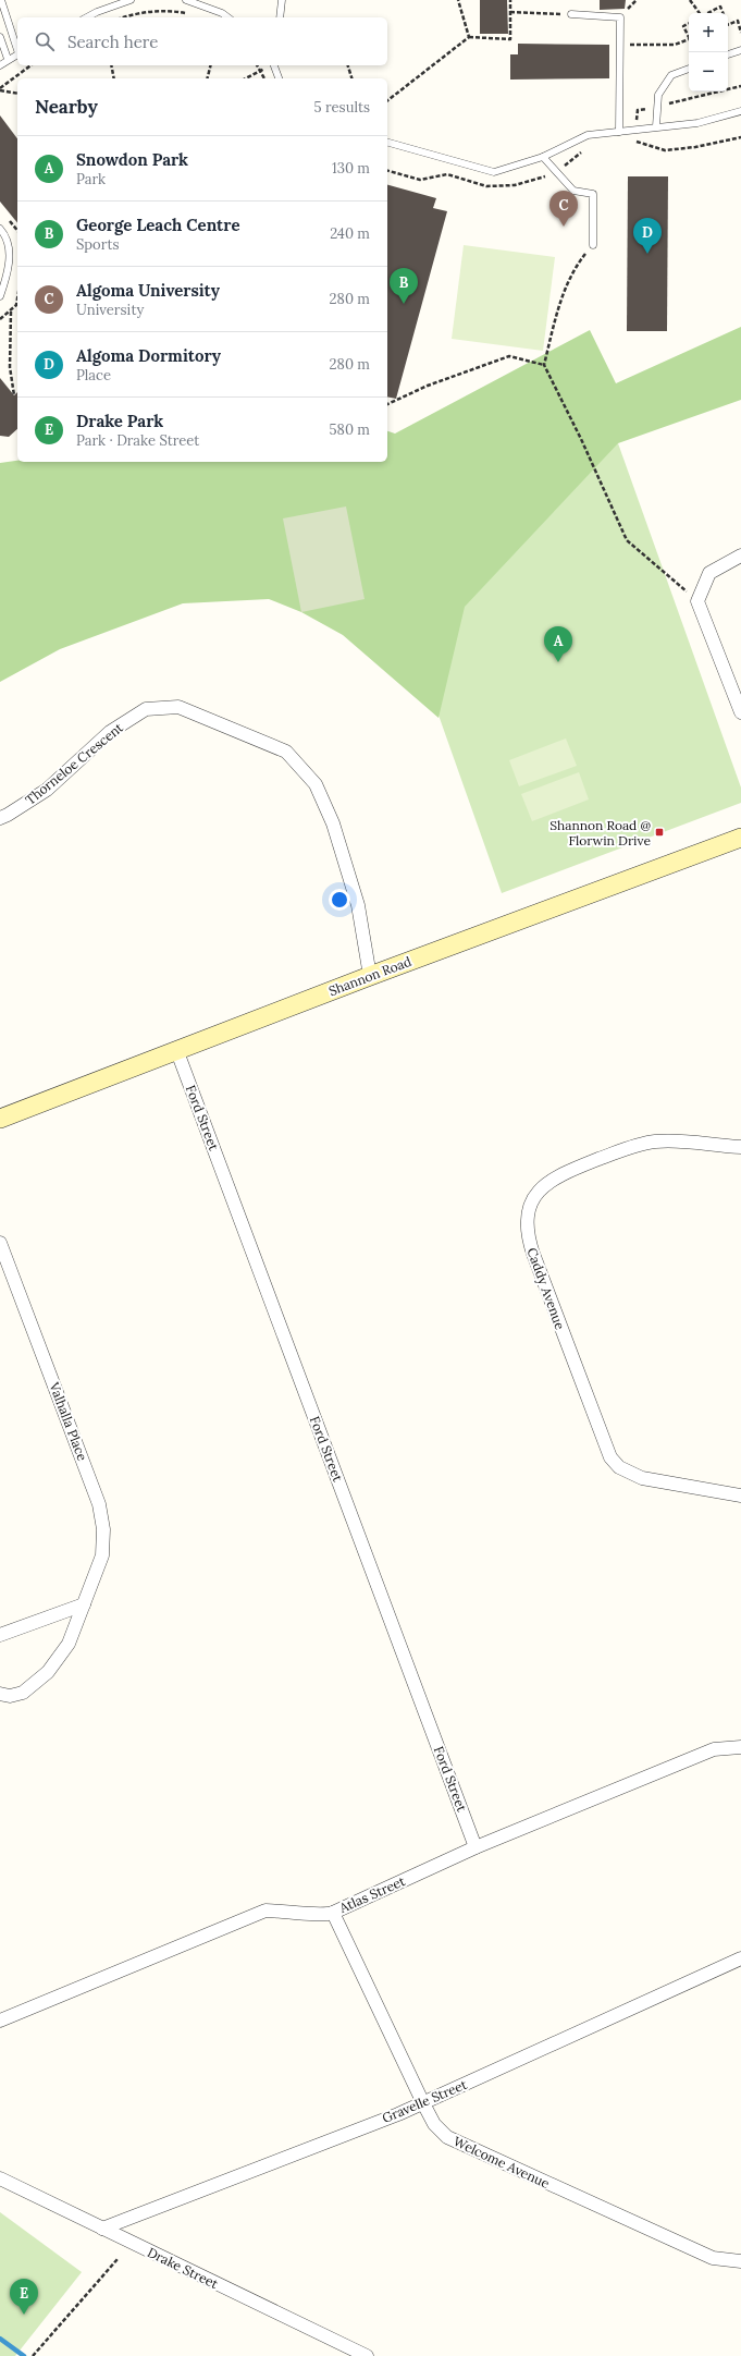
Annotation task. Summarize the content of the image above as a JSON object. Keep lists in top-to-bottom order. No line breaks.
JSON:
{"streets":{"street":["Thorneloe Crescent","Shannon Road","Ford Street","Caddy Avenue","Valhalla Place","Atlas Street","Gravelle Street","Welcome Avenue","Drake Street"]},"crossings":[["Thorneloe Crescent","Shannon Road"],["Shannon Road","Ford Street"],["Ford Street","Atlas Street"],["Atlas Street","Welcome Avenue"],["Gravelle Street","Welcome Avenue"],["Gravelle Street","Drake Street"]],"places":{"transit":["Shannon Road @ Florwin Drive"]},"page":{"map_buttons":["+","−"],"search":"Search here","heading":["Nearby","5 results"],"list":[{"mark":"A","name":"Snowdon Park","note":"Park","value":"130 m"},{"mark":"B","name":"George Leach Centre","note":"Sports","value":"240 m"},{"mark":"C","name":"Algoma University","note":"University","value":"280 m"},{"mark":"D","name":"Algoma Dormitory","note":"Place","value":"280 m"},{"mark":"E","name":"Drake Park","note":"Park · Drake Street","value":"580 m"}],"pins":["C","D","B","A","E"]}}
